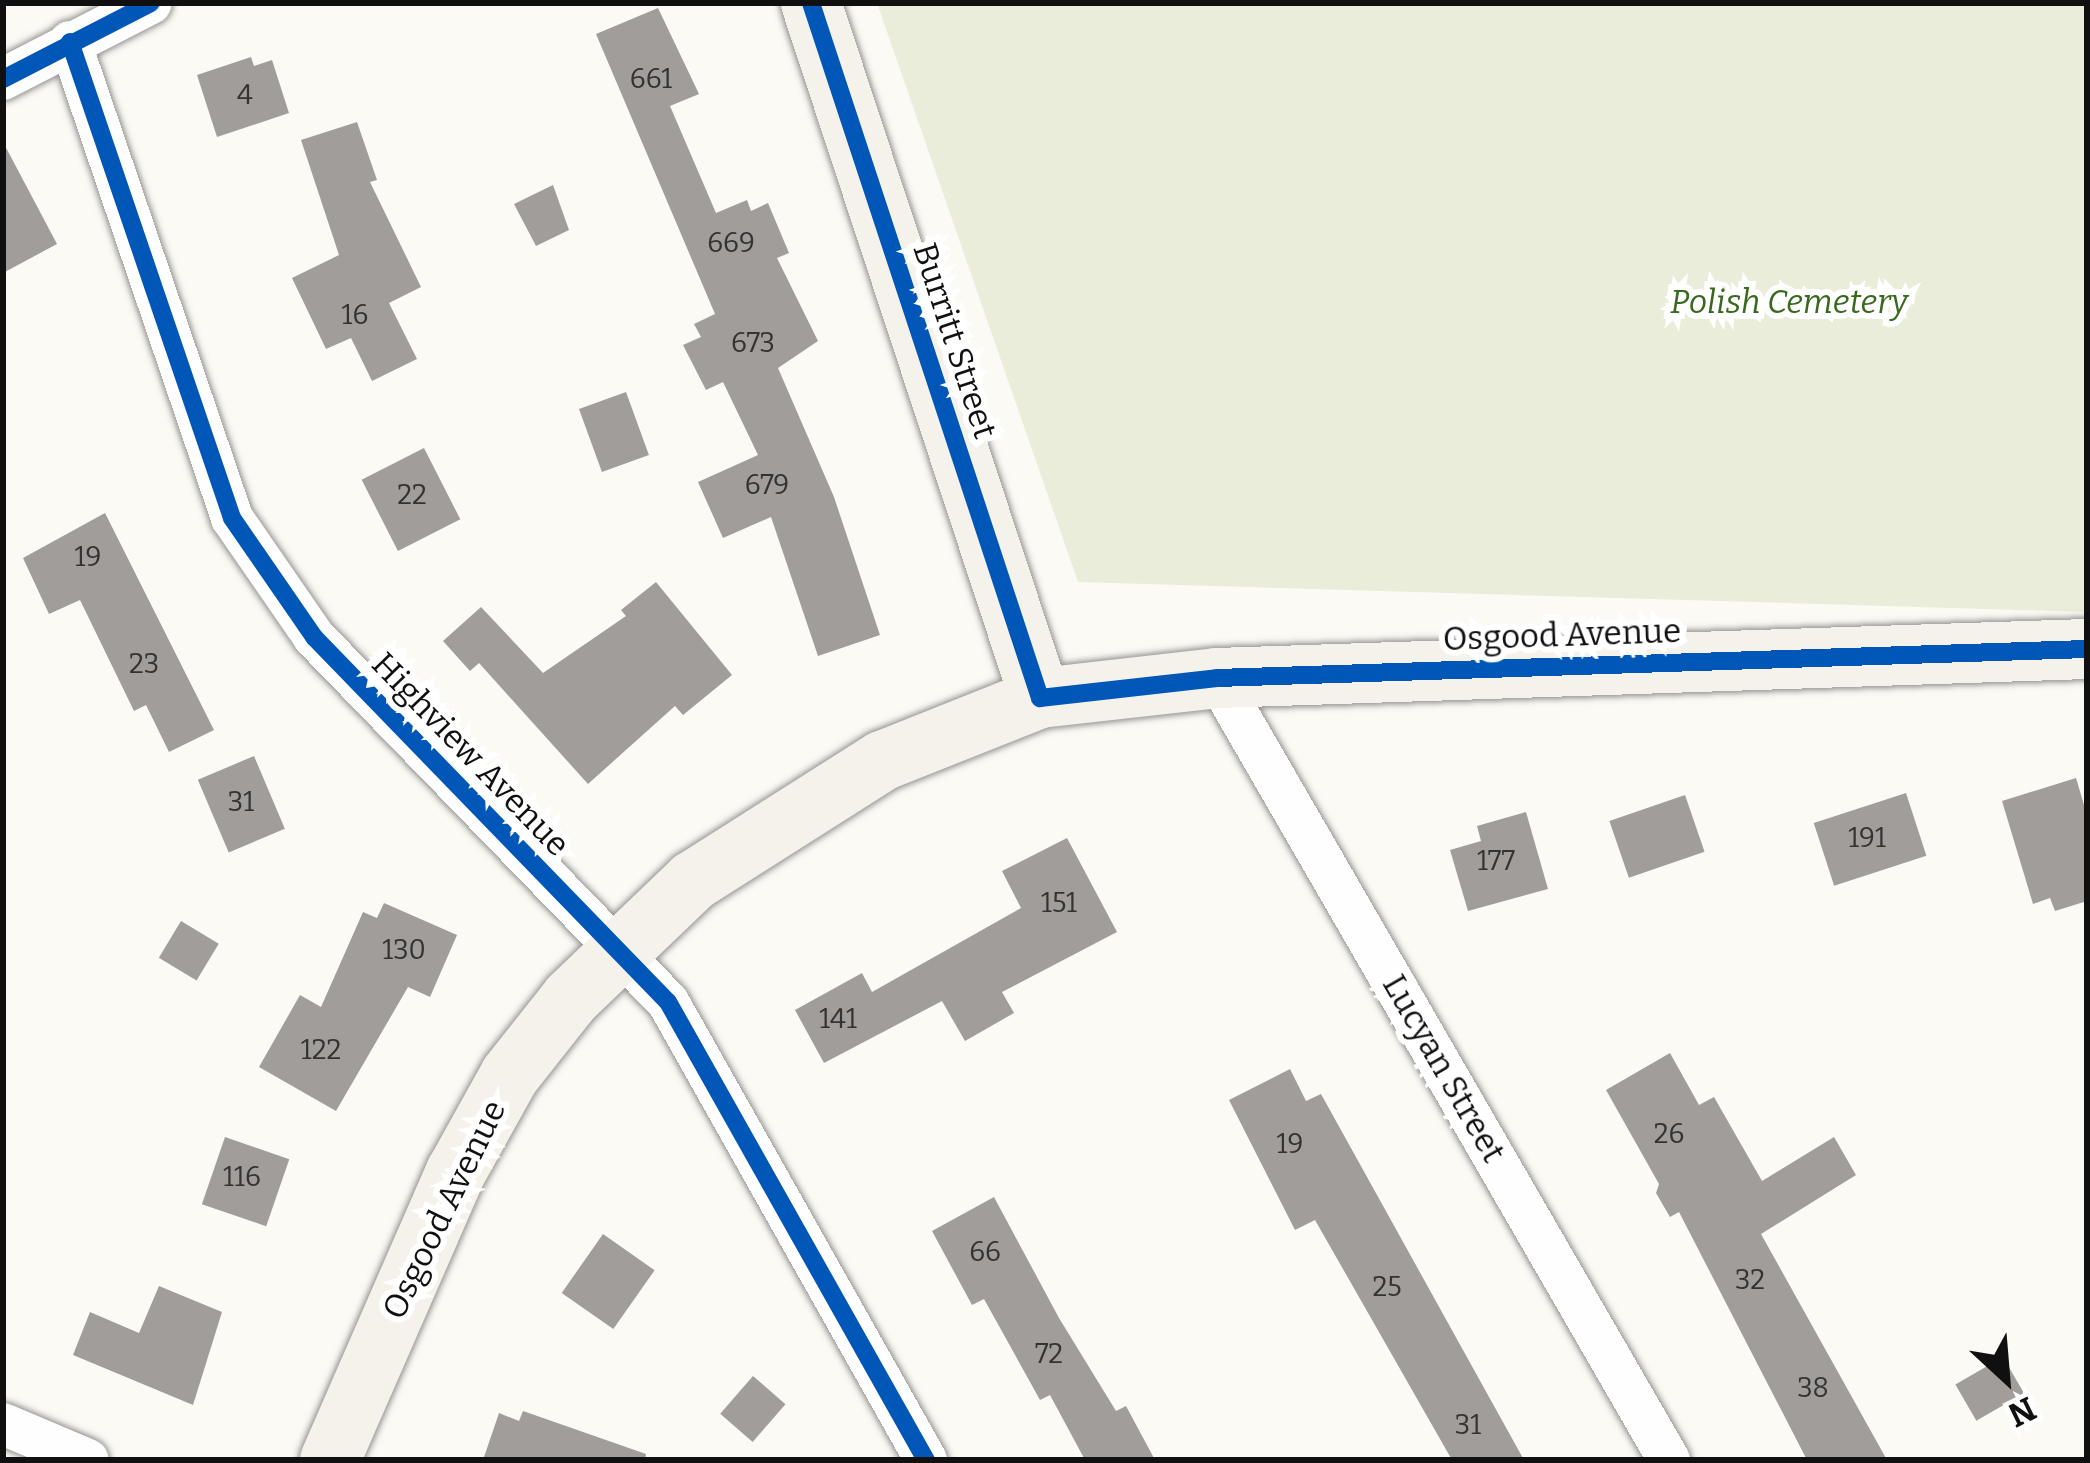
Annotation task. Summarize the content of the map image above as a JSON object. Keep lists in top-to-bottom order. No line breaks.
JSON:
{"streets":{"street":["Burritt Street","Osgood Avenue","Highview Avenue","Lucyan Street"]},"crossings":[["Burritt Street","Osgood Avenue"],["Osgood Avenue","Highview Avenue"],["Osgood Avenue","Lucyan Street"]],"parks":["Polish Cemetery"],"house_numbers":["661","4","669","16","673","679","22","19","23","31","191","177","151","130","141","122","26","19","116","66","32","25","72","38","31"],"north":"bottom right"}
